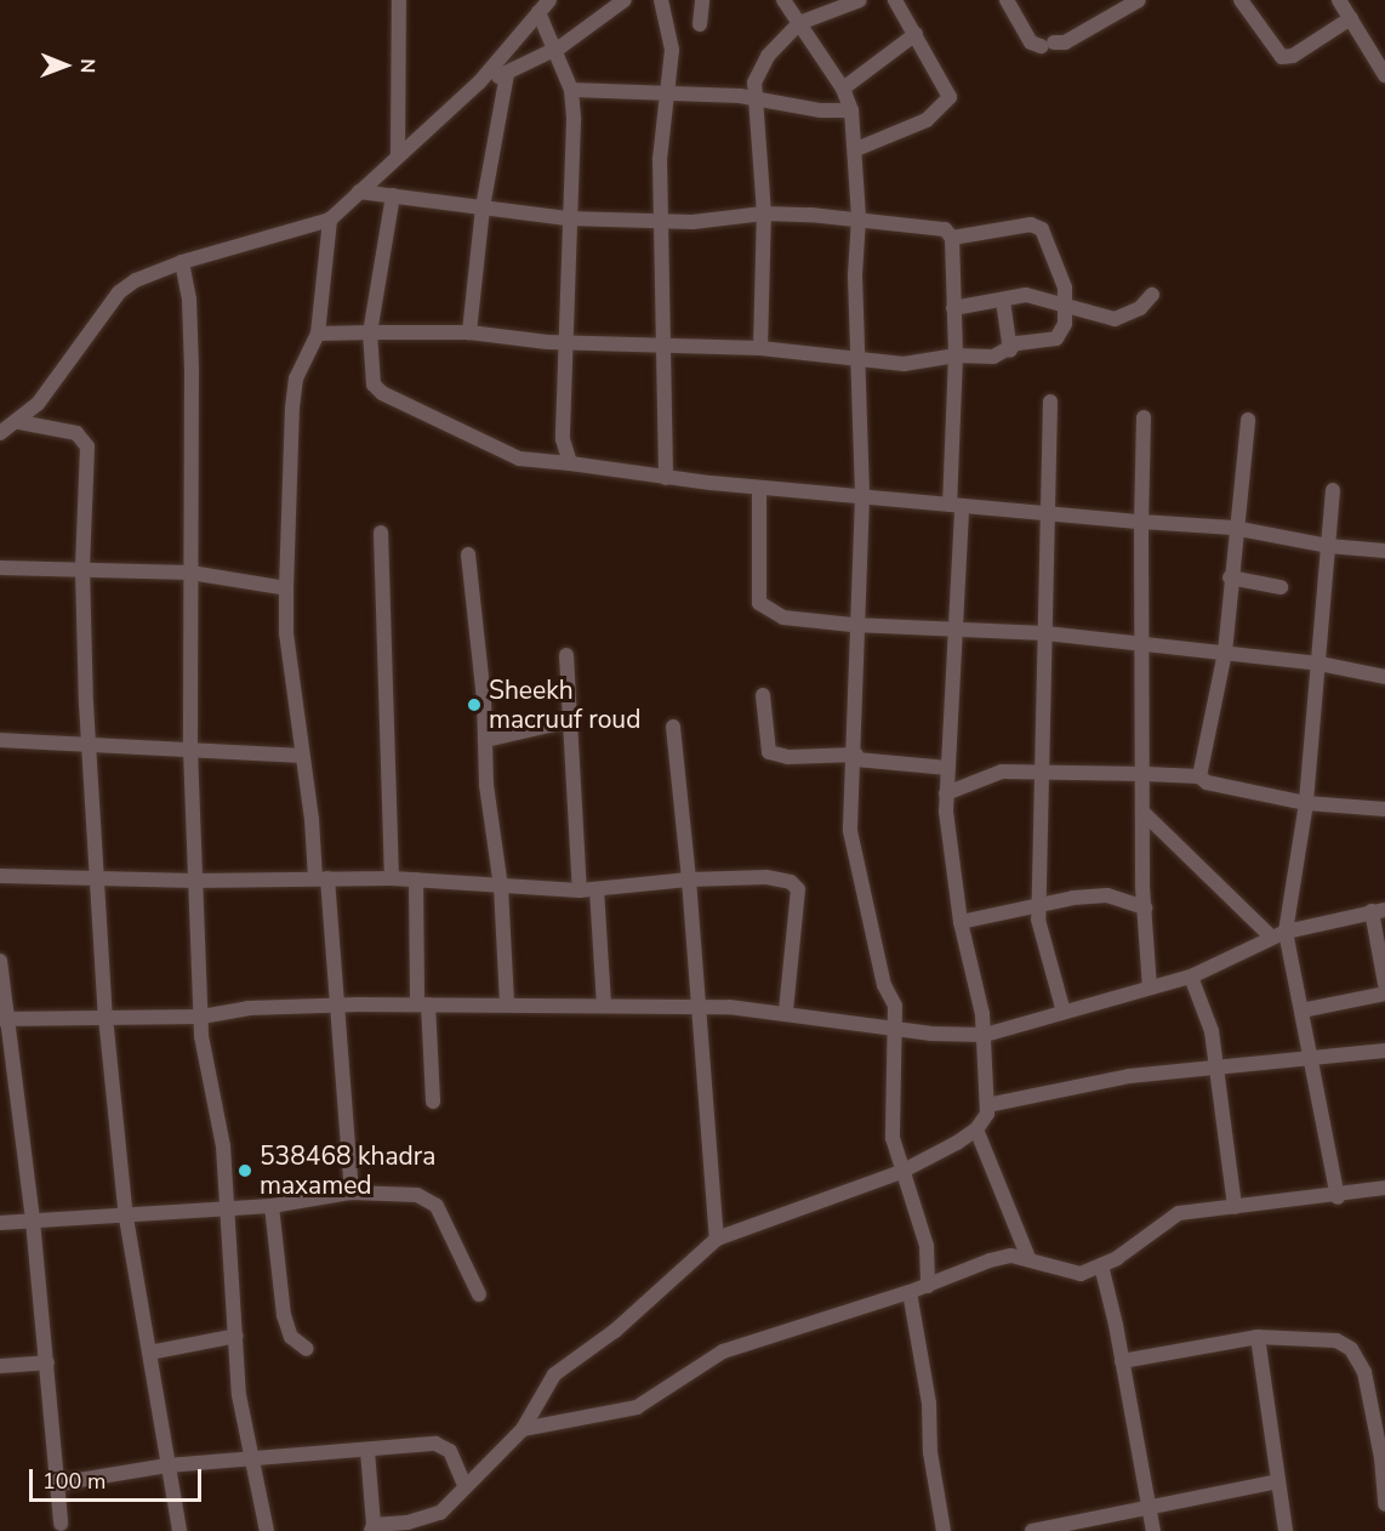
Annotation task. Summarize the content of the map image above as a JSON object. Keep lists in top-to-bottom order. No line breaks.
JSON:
{"places":["Sheekh macruuf roud","538468 khadra maxamed"],"scale_bar":"100 m","north":"right"}
